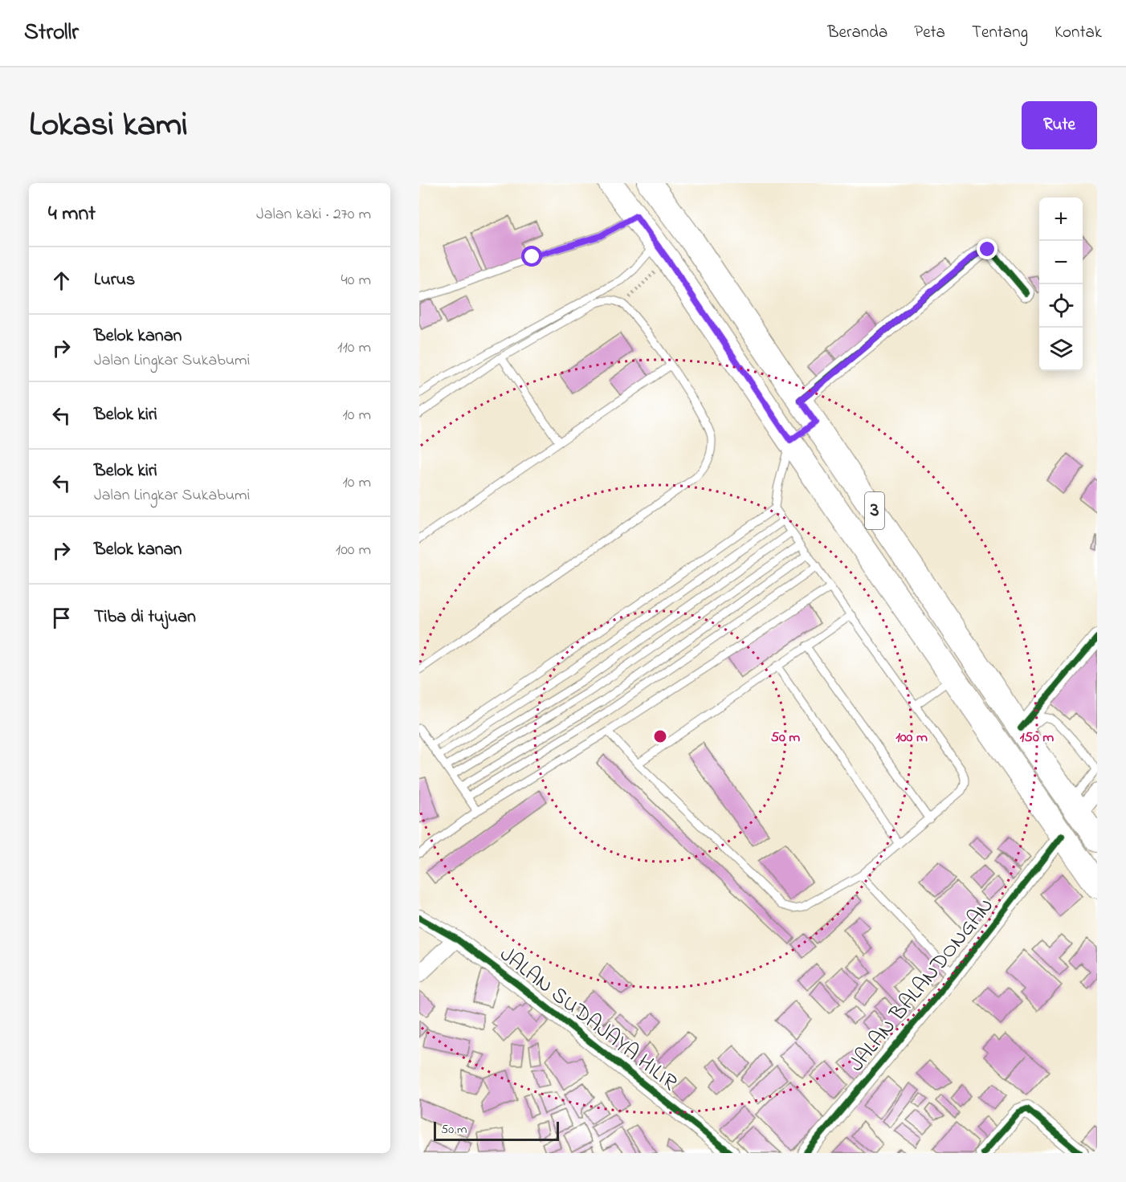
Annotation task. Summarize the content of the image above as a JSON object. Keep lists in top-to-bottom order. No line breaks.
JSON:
{"streets":{"main road":["3"],"street":["JALAN BALANDONGAN","JALAN SUDAJAYA HILIR"]},"crossings":[["3","JALAN BALANDONGAN"]],"scale_bar":"50 m","page":{"header":"Strollr","nav":["Beranda","Peta","Tentang","Kontak"],"title":"Lokasi kami","buttons":"Rute","heading":["4 mnt","Jalan kaki · 270 m"],"map_buttons":["+","−"],"list":[["Lurus","40 m"],["Belok kanan","Jalan Lingkar Sukabumi","110 m"],["Belok kiri","10 m"],["Belok kiri","Jalan Lingkar Sukabumi","10 m"],["Belok kanan","100 m"],"Tiba di tujuan"],"scale":"50 m"},"rings":["50 m","100 m","150 m"]}
